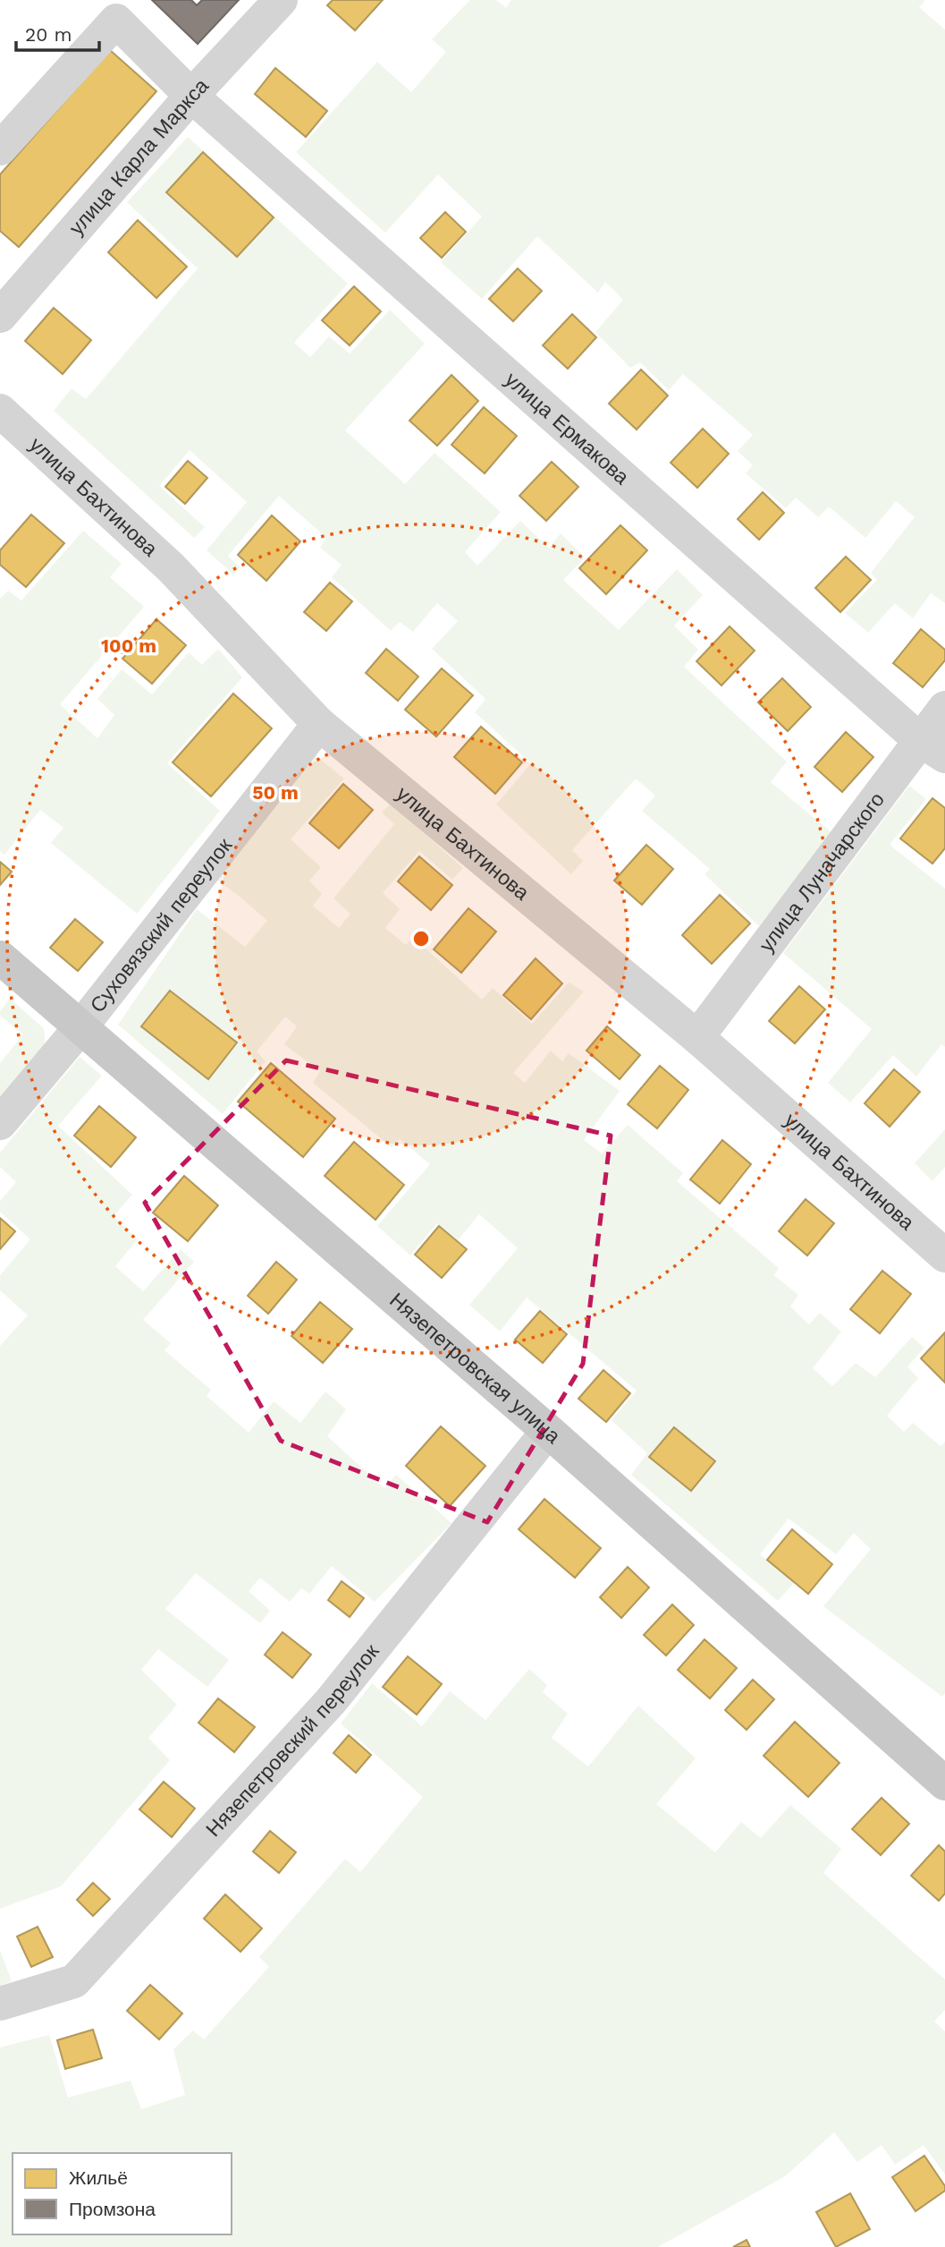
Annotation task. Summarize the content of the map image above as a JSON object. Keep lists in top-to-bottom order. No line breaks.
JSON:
{"streets":{"main road":["Нязепетровская улица"],"street":["улица Карла Маркса","улица Ермакова","улица Бахтинова","улица Луначарского","Суховязский переулок","Нязепетровский переулок"]},"crossings":[["улица Карла Маркса","улица Ермакова"],["улица Ермакова","улица Луначарского"],["улица Бахтинова","улица Луначарского"],["улица Бахтинова","Суховязский переулок"],["Суховязский переулок","Нязепетровская улица"],["Нязепетровская улица","Нязепетровский переулок"]],"legend":["Жильё","Промзона"],"scale_bar":"20 m","rings":["100 m","50 m"]}
